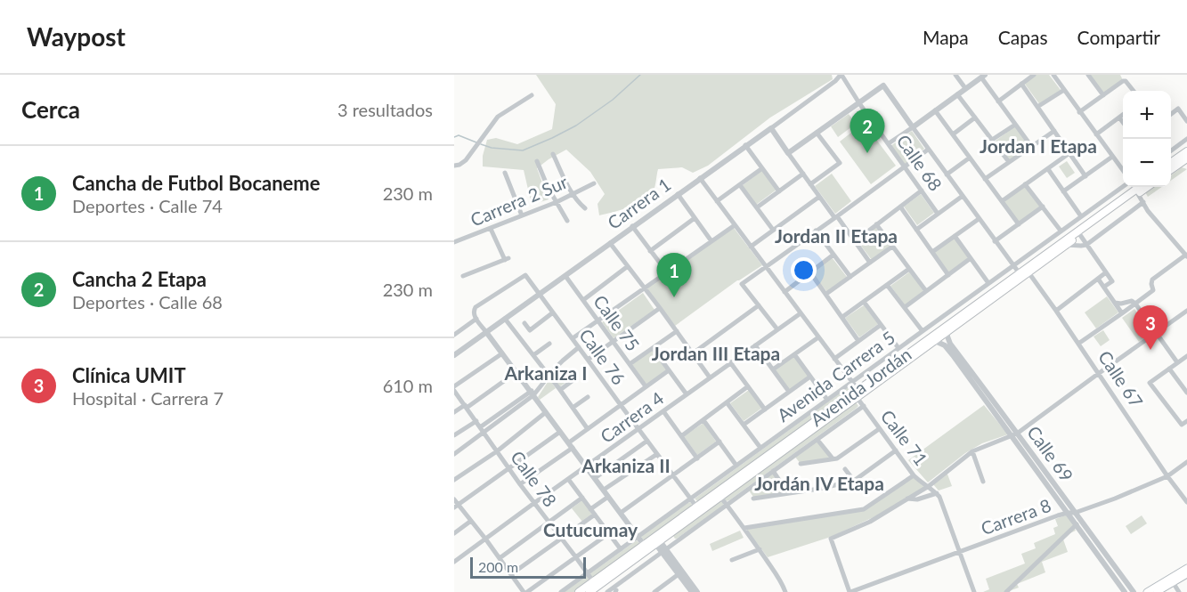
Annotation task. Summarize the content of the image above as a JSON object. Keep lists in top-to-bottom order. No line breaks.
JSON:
{"streets":{"main road":["Avenida Jordán"],"street":["Calle 68","Carrera 2 Sur","Carrera 1","Calle 75","Calle 76","Avenida Carrera 5","Calle 67","Carrera 4","Calle 71","Calle 69","Calle 78","Carrera 8"]},"crossings":[["Calle 68","Carrera 1"],["Carrera 1","Calle 75"],["Carrera 1","Calle 76"],["Carrera 1","Calle 71"],["Calle 76","Avenida Carrera 5"],["Calle 76","Avenida Jordán"],["Calle 76","Carrera 4"],["Avenida Carrera 5","Calle 71"],["Avenida Carrera 5","Calle 78"],["Calle 67","Avenida Jordán"],["Calle 67","Carrera 8"],["Avenida Jordán","Calle 71"],["Avenida Jordán","Calle 69"],["Avenida Jordán","Calle 78"],["Carrera 4","Calle 71"],["Carrera 4","Calle 78"],["Calle 71","Carrera 8"],["Calle 69","Carrera 8"]],"districts":["Jordan I Etapa","Jordan II Etapa","Jordan III Etapa","Arkaniza I","Arkaniza II","Jordán IV Etapa","Cutucumay"],"scale_bar":"200 m","page":{"header":"Waypost","nav":["Mapa","Capas","Compartir"],"heading":["Cerca","3 resultados"],"map_buttons":["+","−"],"pins":["2","1","3"],"list":[{"mark":"1","name":"Cancha de Futbol Bocaneme","note":"Deportes · Calle 74","value":"230 m"},{"mark":"2","name":"Cancha 2 Etapa","note":"Deportes · Calle 68","value":"230 m"},{"mark":"3","name":"Clínica UMIT","note":"Hospital · Carrera 7","value":"610 m"}],"scale":"200 m"}}
